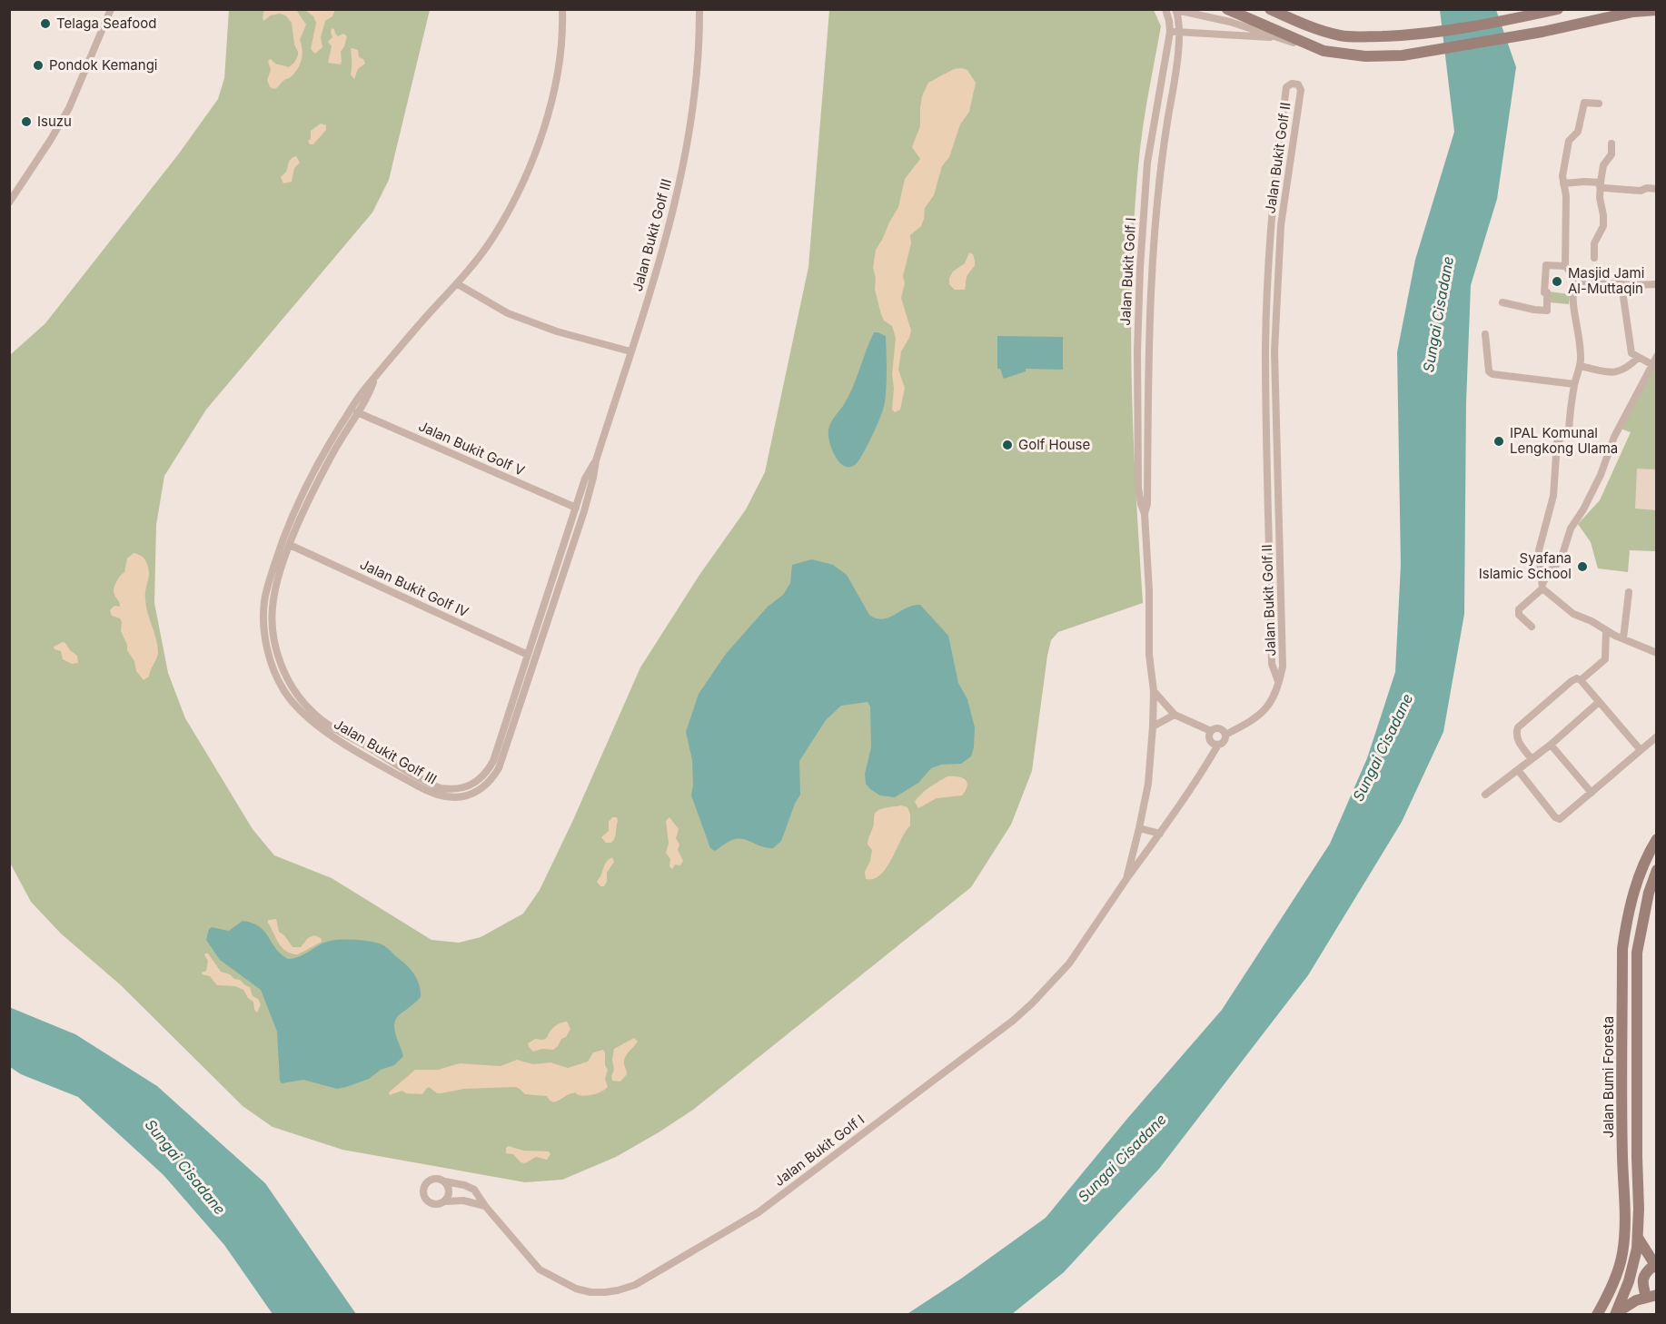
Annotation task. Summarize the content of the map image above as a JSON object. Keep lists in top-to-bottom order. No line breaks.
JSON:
{"streets":{"main road":["Jalan Bumi Foresta"],"street":["Jalan Bukit Golf II","Jalan Bukit Golf III","Jalan Bukit Golf I","Jalan Bukit Golf V","Jalan Bukit Golf IV"]},"crossings":[["Jalan Bukit Golf II","Jalan Bukit Golf I"],["Jalan Bukit Golf III","Jalan Bukit Golf V"],["Jalan Bukit Golf III","Jalan Bukit Golf IV"]],"water":["Sungai Cisadane"],"places":["Telaga Seafood","Pondok Kemangi","Isuzu","Masjid Jami Al-Muttaqin","IPAL Komunal Lengkong Ulama","Golf House","Syafana Islamic School"]}
